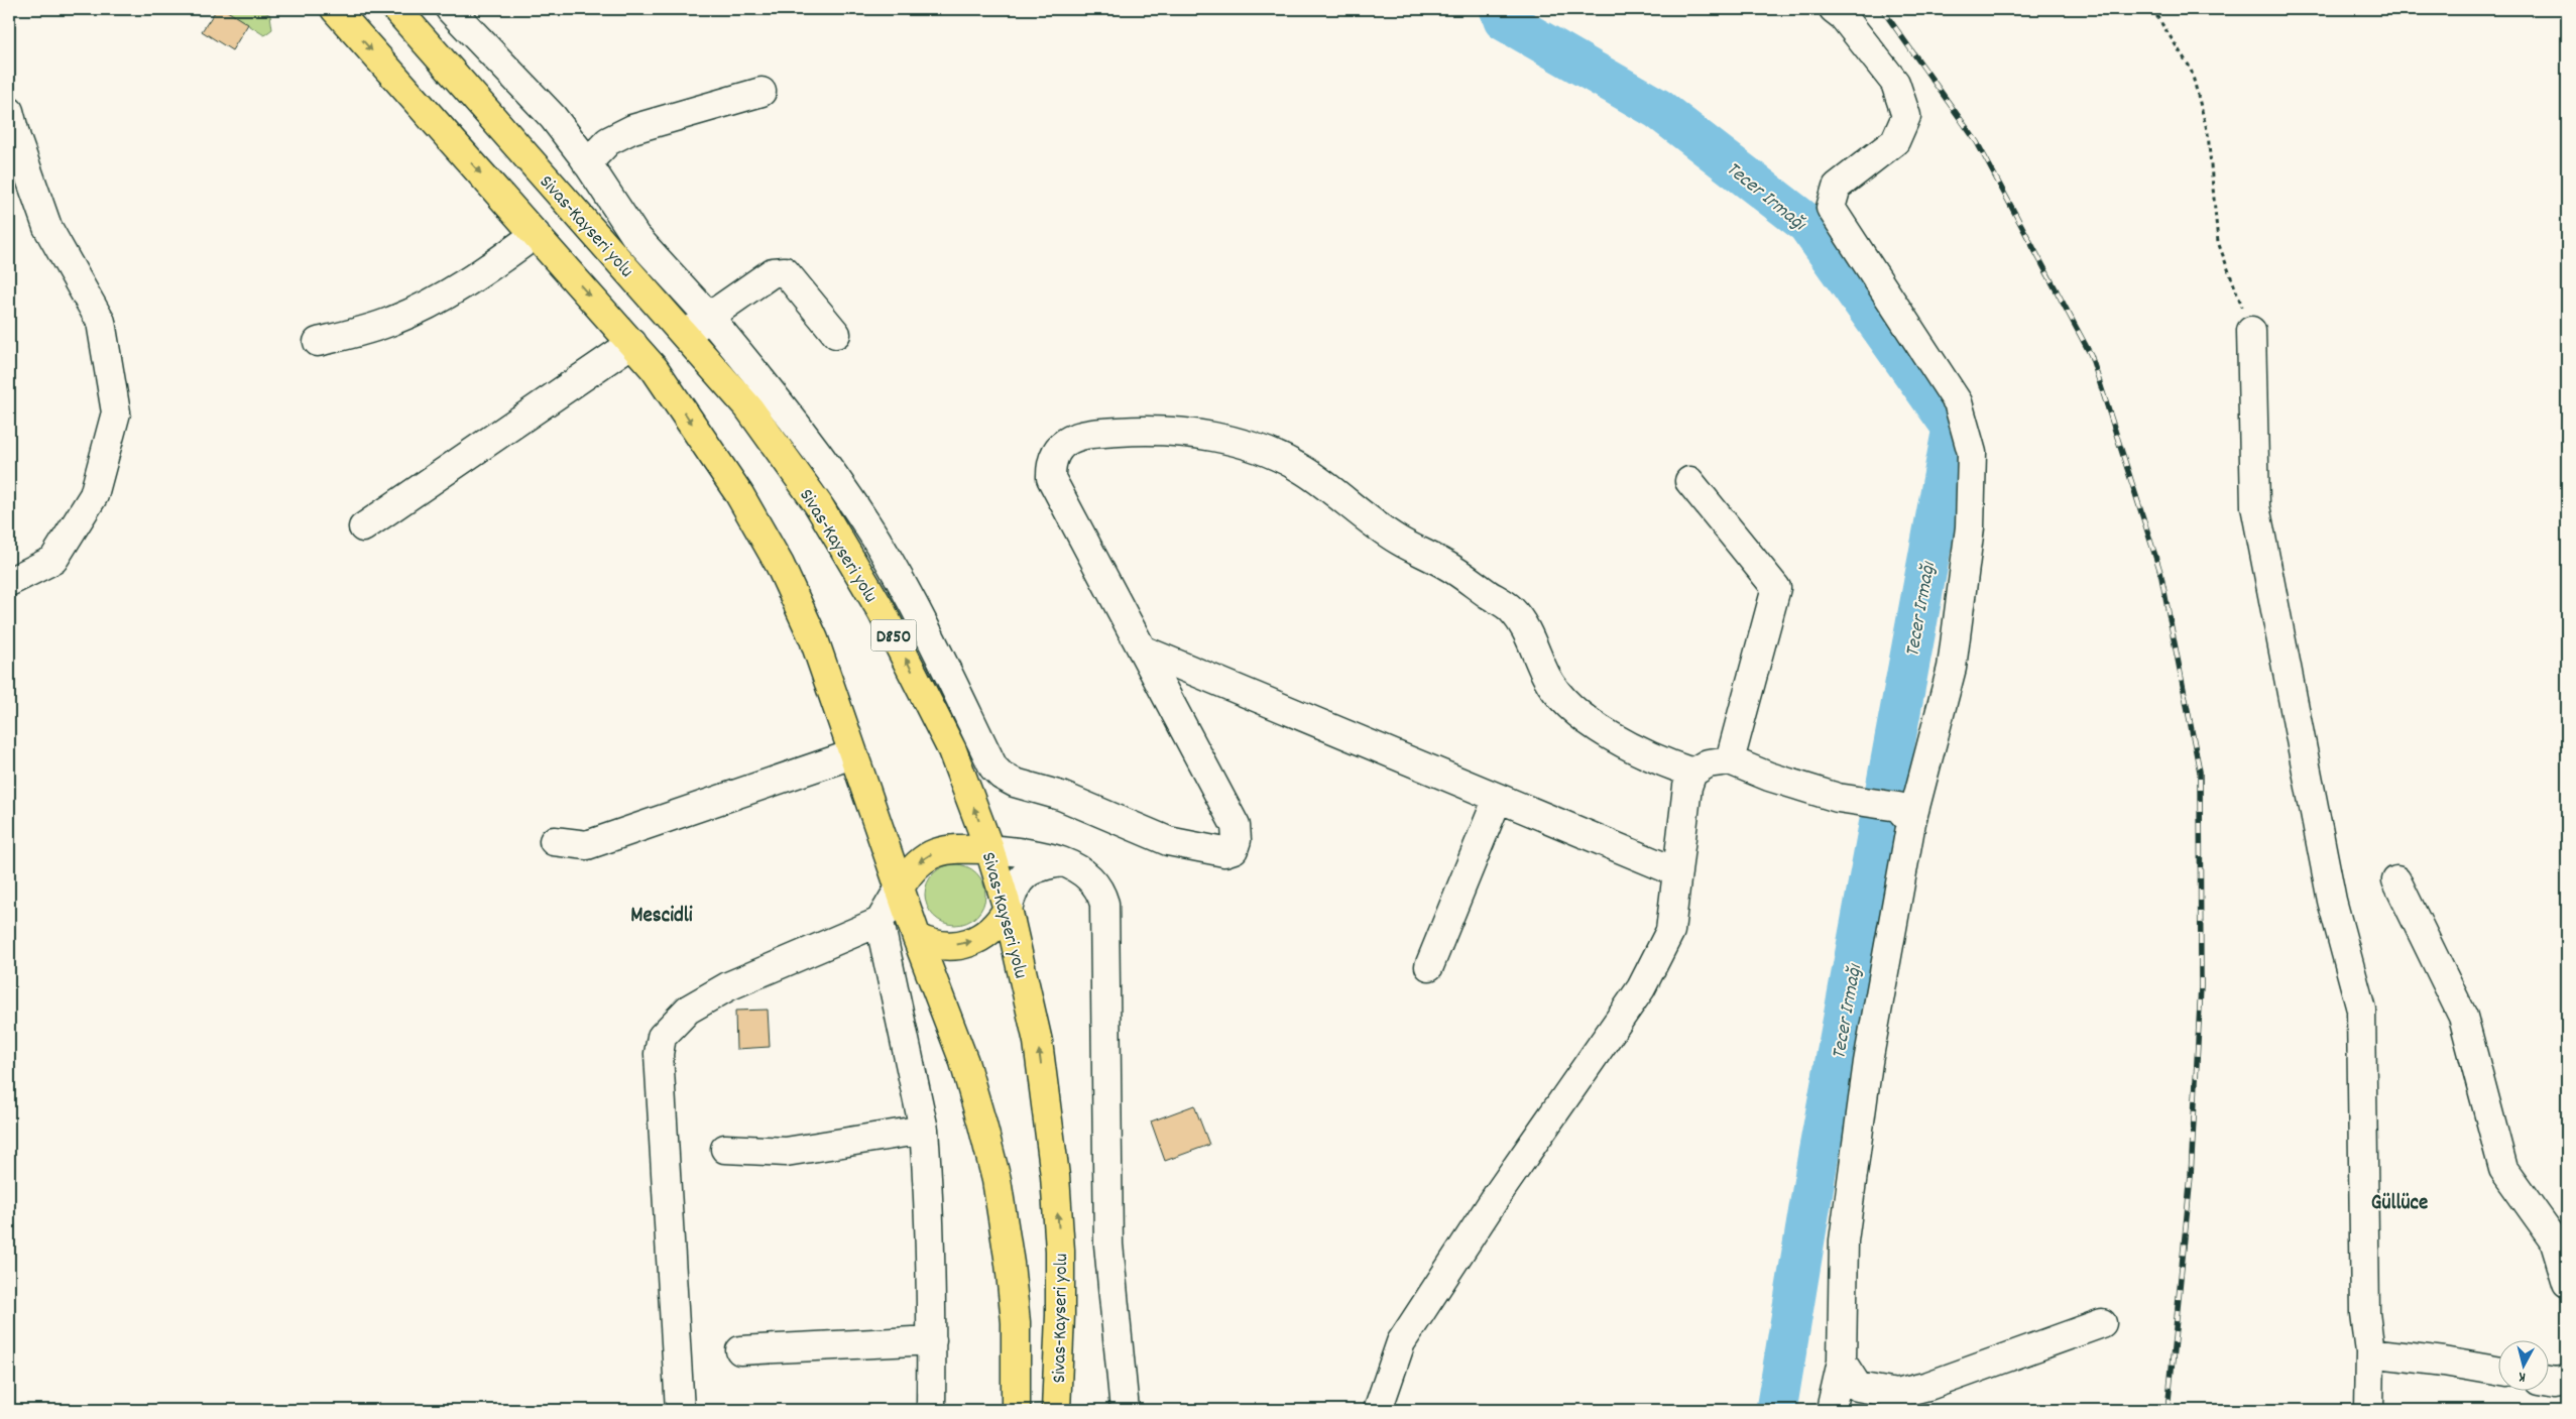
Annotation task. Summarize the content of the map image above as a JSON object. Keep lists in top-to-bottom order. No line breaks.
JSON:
{"streets":{"highway":["Sivas-Kayseri yolu","D850"]},"districts":["Mescidli","Güllüce"],"water":["Tecer Irmağı"],"north":"bottom"}
